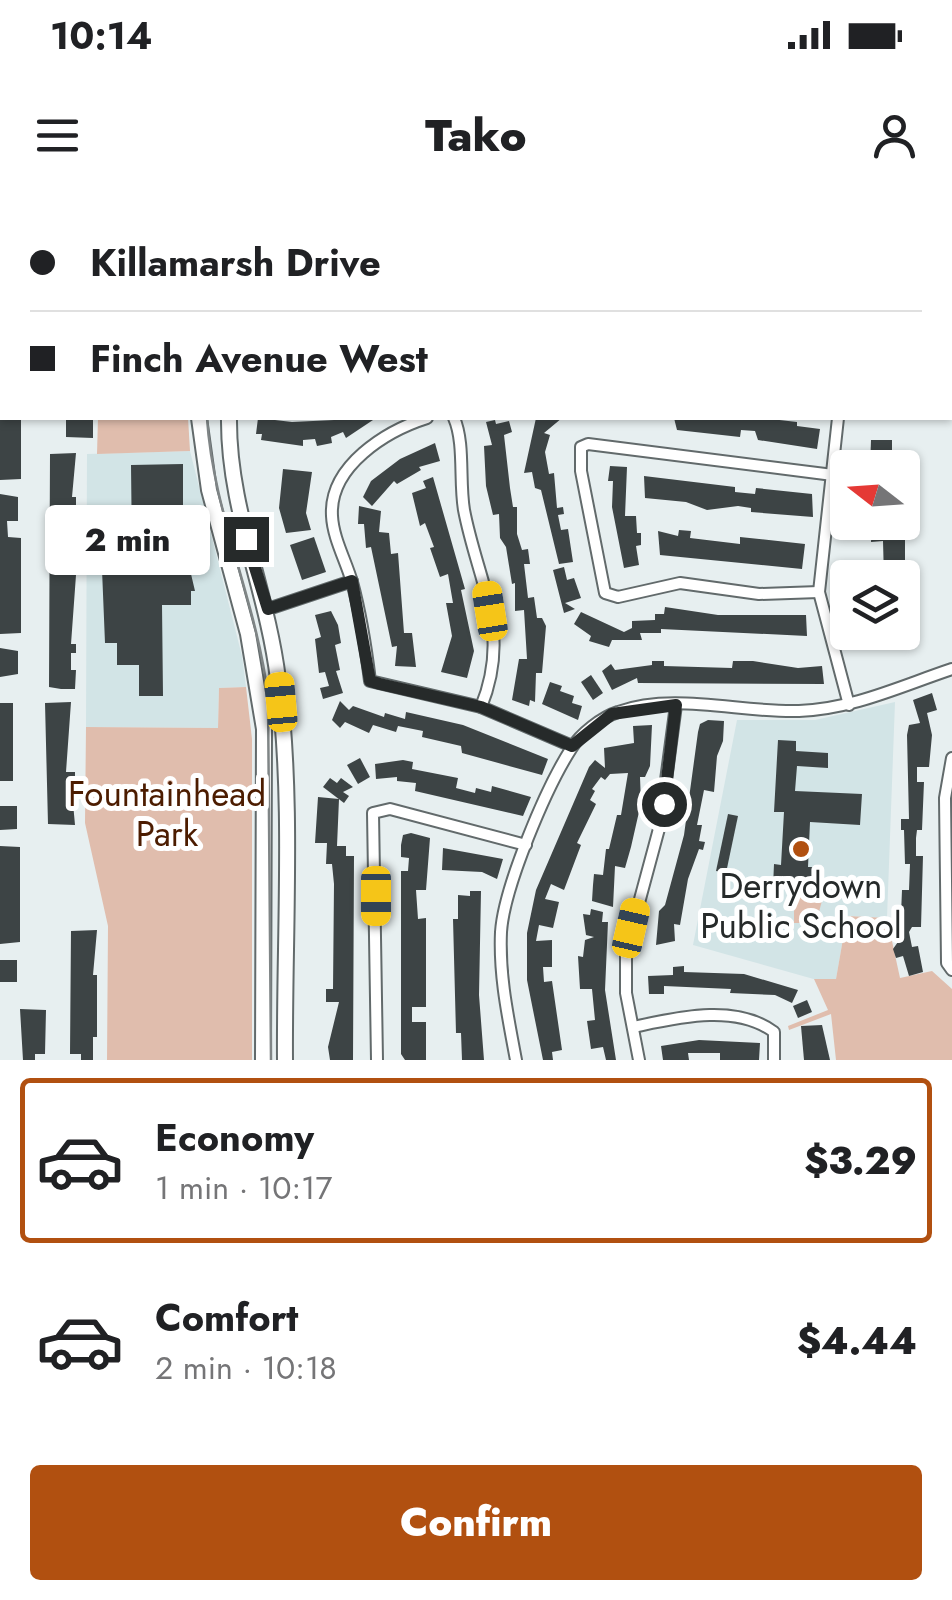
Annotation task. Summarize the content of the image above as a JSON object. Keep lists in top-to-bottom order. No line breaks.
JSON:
{"parks":["Fountainhead Park"],"places":["Derrydown Public School"],"north":"left","page":{"status":"10:14","header":"Tako","banner":["Killamarsh Drive","Finch Avenue West"],"bubble":"2 min","list":[{"name":"Economy","note":"1 min · 10:17","value":"$3.29"},{"name":"Comfort","note":"2 min · 10:18","value":"$4.44"}],"buttons":"Confirm"}}
